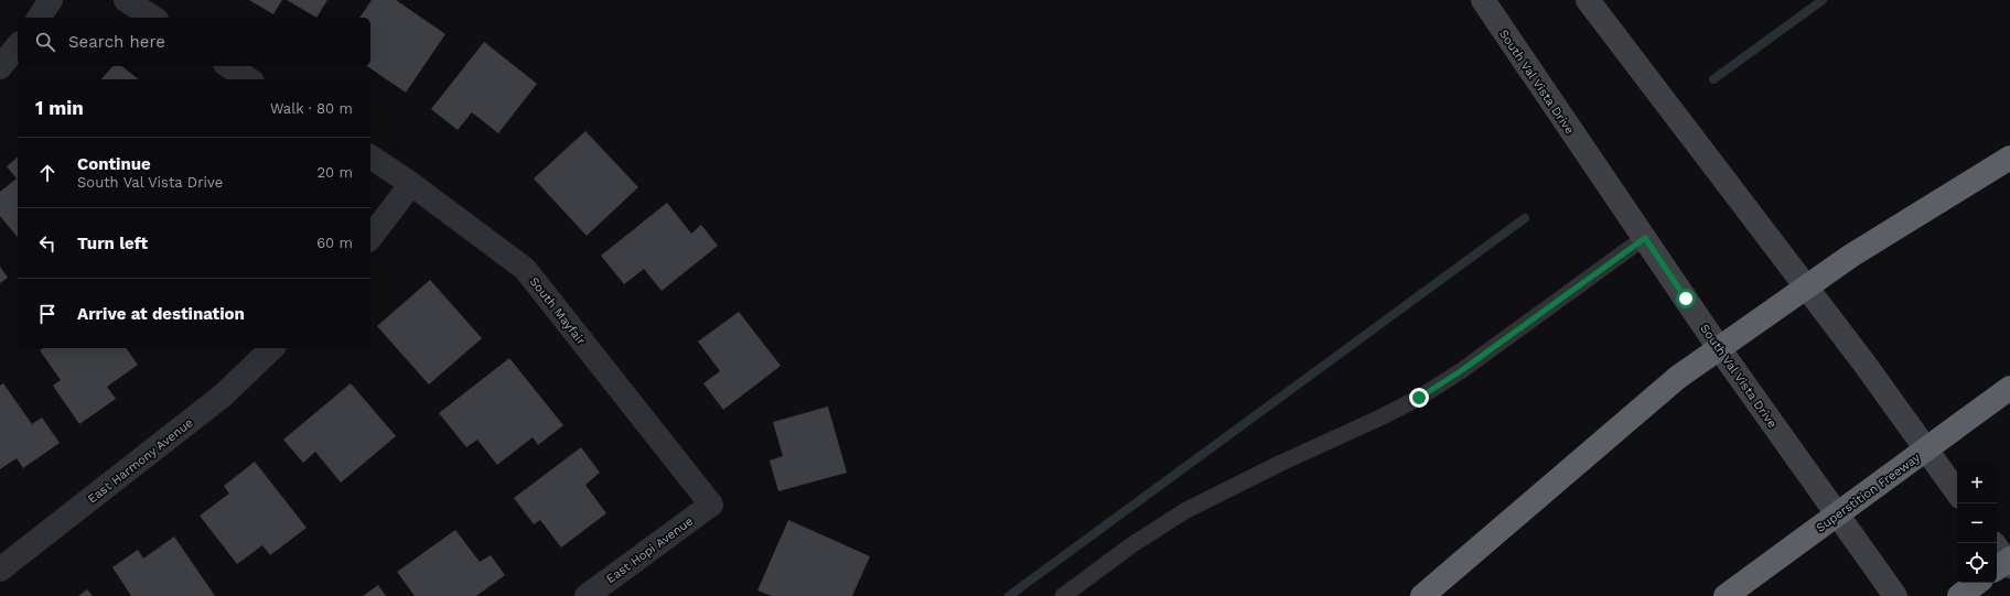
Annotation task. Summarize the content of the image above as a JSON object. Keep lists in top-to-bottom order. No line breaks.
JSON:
{"streets":{"highway":["Superstition Freeway"],"main road":["South Val Vista Drive"],"street":["South Mayfair","East Harmony Avenue","East Hopi Avenue"]},"crossings":[["South Mayfair","East Hopi Avenue"]],"page":{"search":"Search here","heading":["1 min","Walk · 80 m"],"list":[["Continue","South Val Vista Drive","20 m"],["Turn left","60 m"],"Arrive at destination"],"map_buttons":["+","−"]}}
